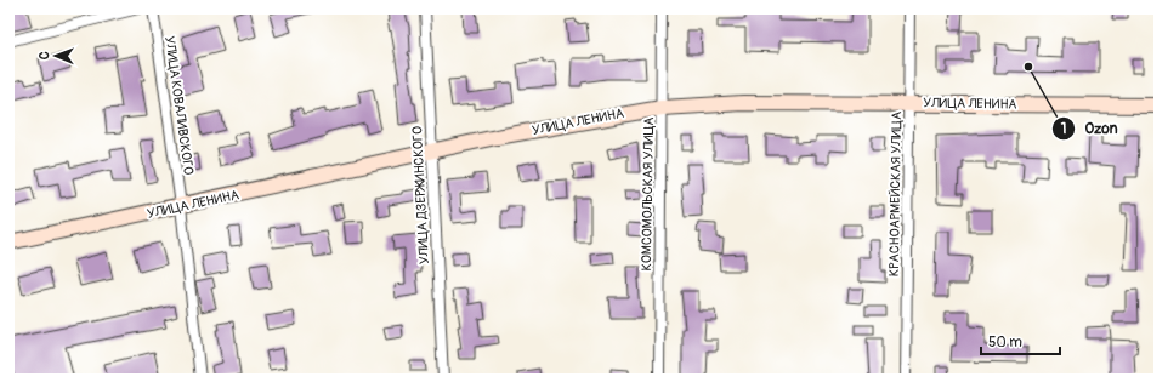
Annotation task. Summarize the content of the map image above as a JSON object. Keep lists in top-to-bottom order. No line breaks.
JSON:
{"streets":{"street":["УЛИЦА ЛЕНИНА","УЛИЦА КОВАЛИВСКОГО","КОМСОМОЛЬСКАЯ УЛИЦА","КРАСНОАРМЕЙСКАЯ УЛИЦА","УЛИЦА ДЗЕРЖИНСКОГО"]},"crossings":[["УЛИЦА ЛЕНИНА","УЛИЦА КОВАЛИВСКОГО"],["УЛИЦА ЛЕНИНА","КОМСОМОЛЬСКАЯ УЛИЦА"],["УЛИЦА ЛЕНИНА","КРАСНОАРМЕЙСКАЯ УЛИЦА"],["УЛИЦА ЛЕНИНА","УЛИЦА ДЗЕРЖИНСКОГО"]],"places":["Ozon"],"scale_bar":"50 m","north":"left"}
